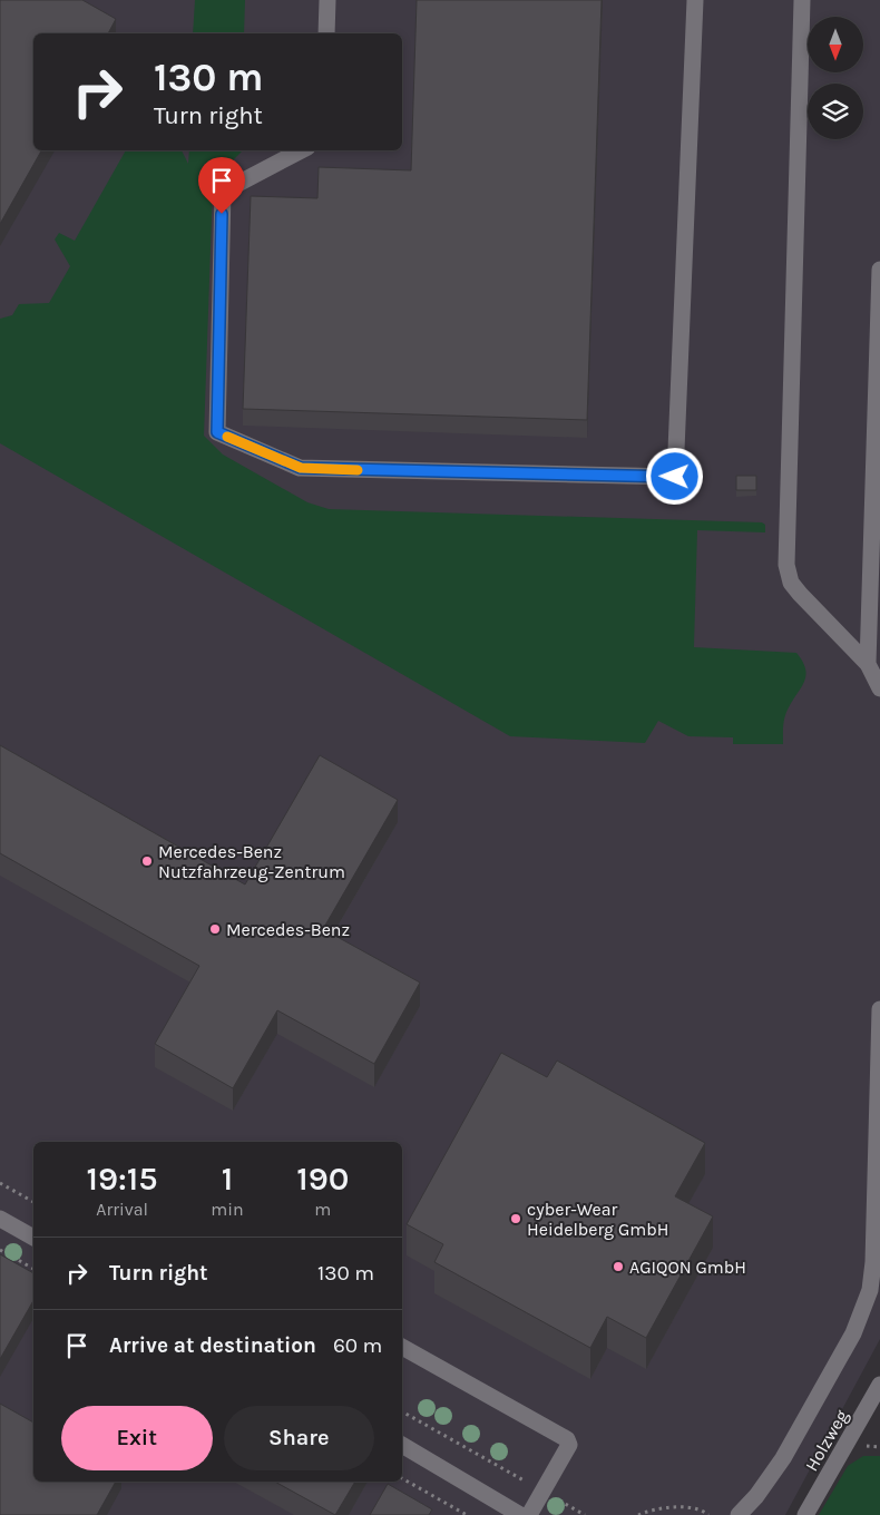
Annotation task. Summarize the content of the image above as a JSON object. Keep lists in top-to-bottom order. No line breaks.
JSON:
{"streets":{"street":["Holzweg"]},"places":["Mercedes-Benz Nutzfahrzeug-Zentrum","Mercedes-Benz","cyber-Wear Heidelberg GmbH","AGIQON GmbH"],"north":"bottom","page":{"turn":["130 m","Turn right"],"eta":["19:15","Arrival","1","min","190","m"],"list":[{"name":"Turn right","value":"130 m"},{"name":"Arrive at destination","value":"60 m"}],"buttons":["Exit","Share"]}}
